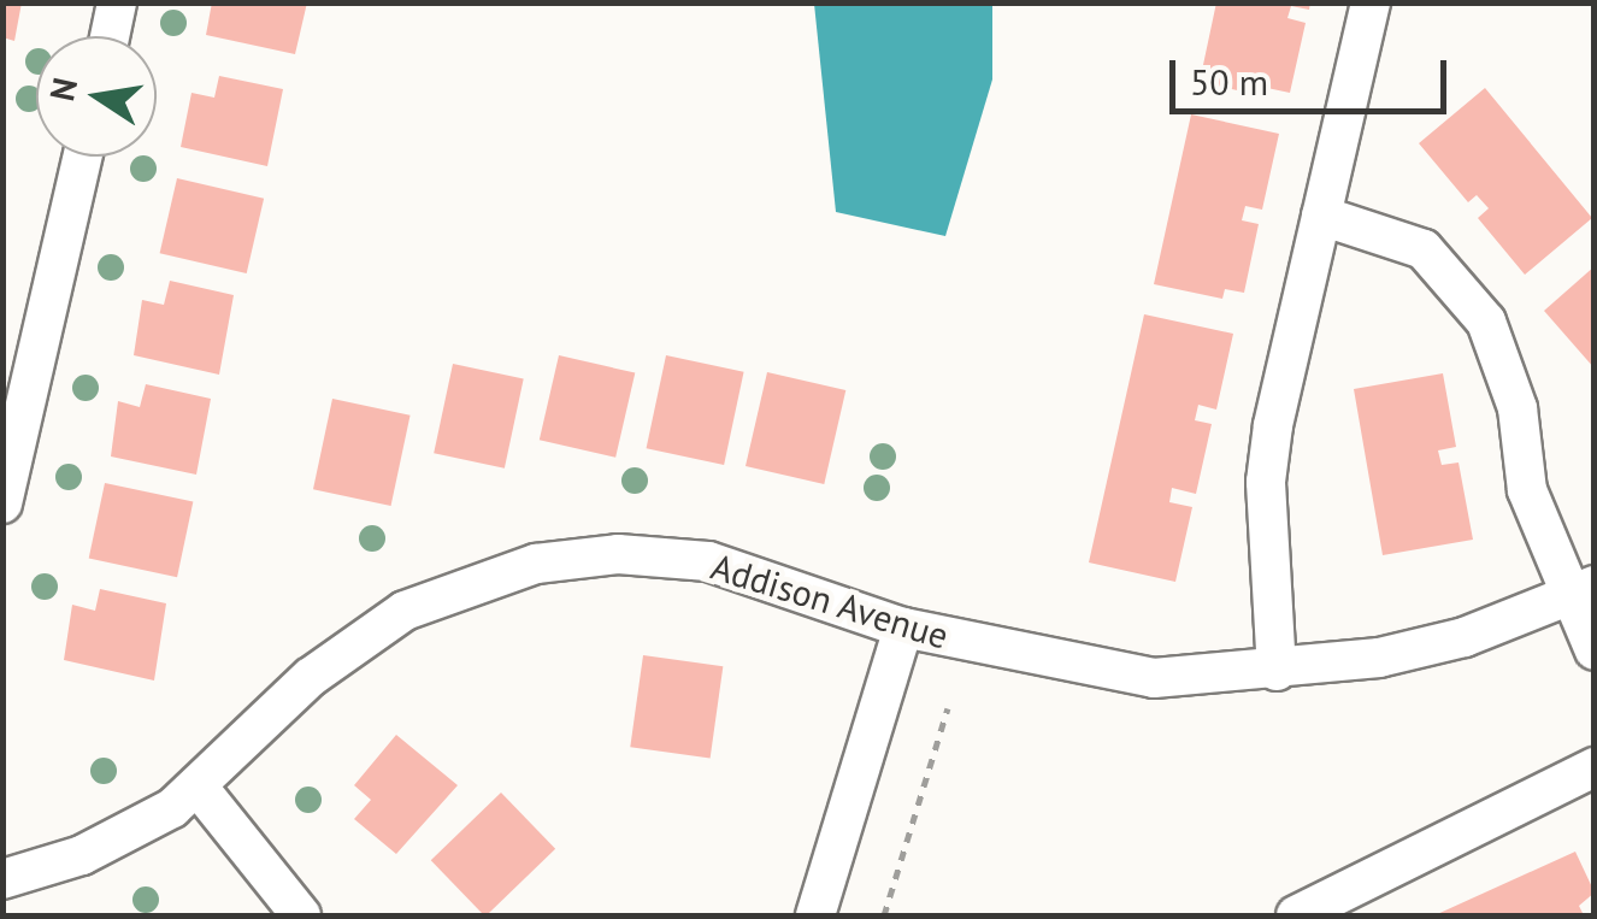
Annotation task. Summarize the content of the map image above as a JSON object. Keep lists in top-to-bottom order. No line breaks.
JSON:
{"streets":{"street":["Addison Avenue"]},"scale_bar":"50 m","north":"left"}
